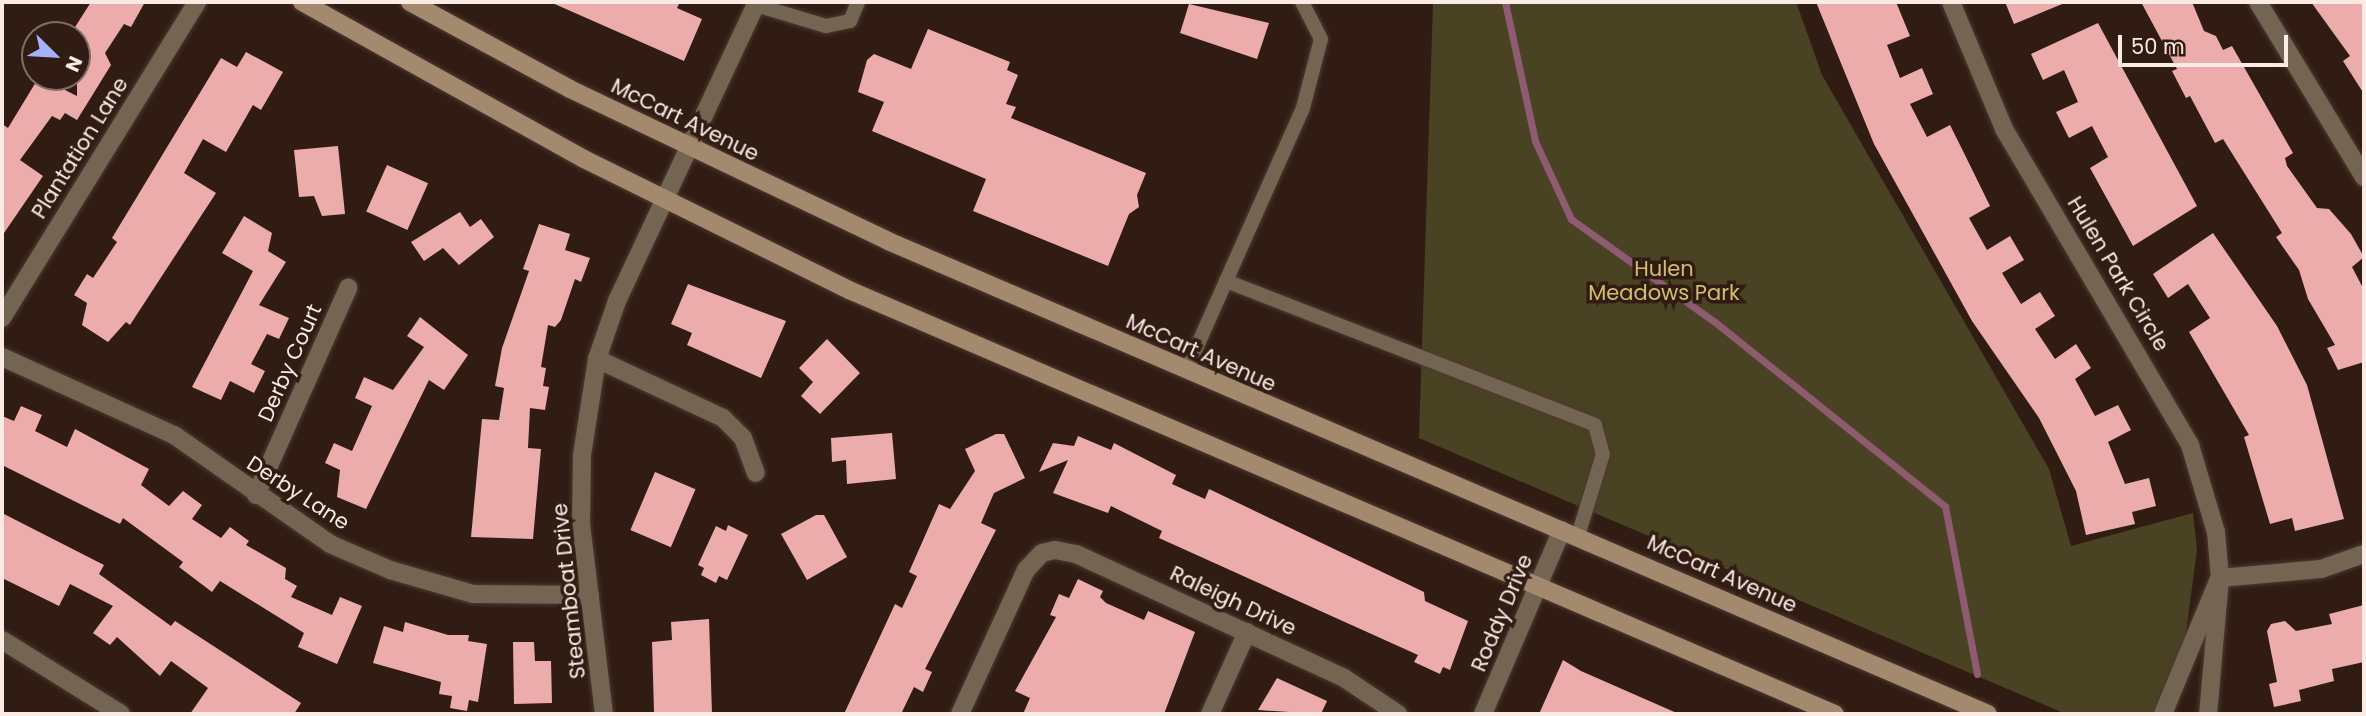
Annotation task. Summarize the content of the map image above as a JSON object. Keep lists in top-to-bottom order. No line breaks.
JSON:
{"streets":{"main road":["McCart Avenue"],"street":["Plantation Lane","Hulen Park Circle","Derby Court","Derby Lane","Steamboat Drive","Raleigh Drive","Roddy Drive"]},"crossings":[["McCart Avenue","Steamboat Drive"],["McCart Avenue","Roddy Drive"],["Derby Court","Derby Lane"],["Derby Lane","Steamboat Drive"]],"parks":["Hulen Meadows Park"],"scale_bar":"50 m","north":"bottom right"}
